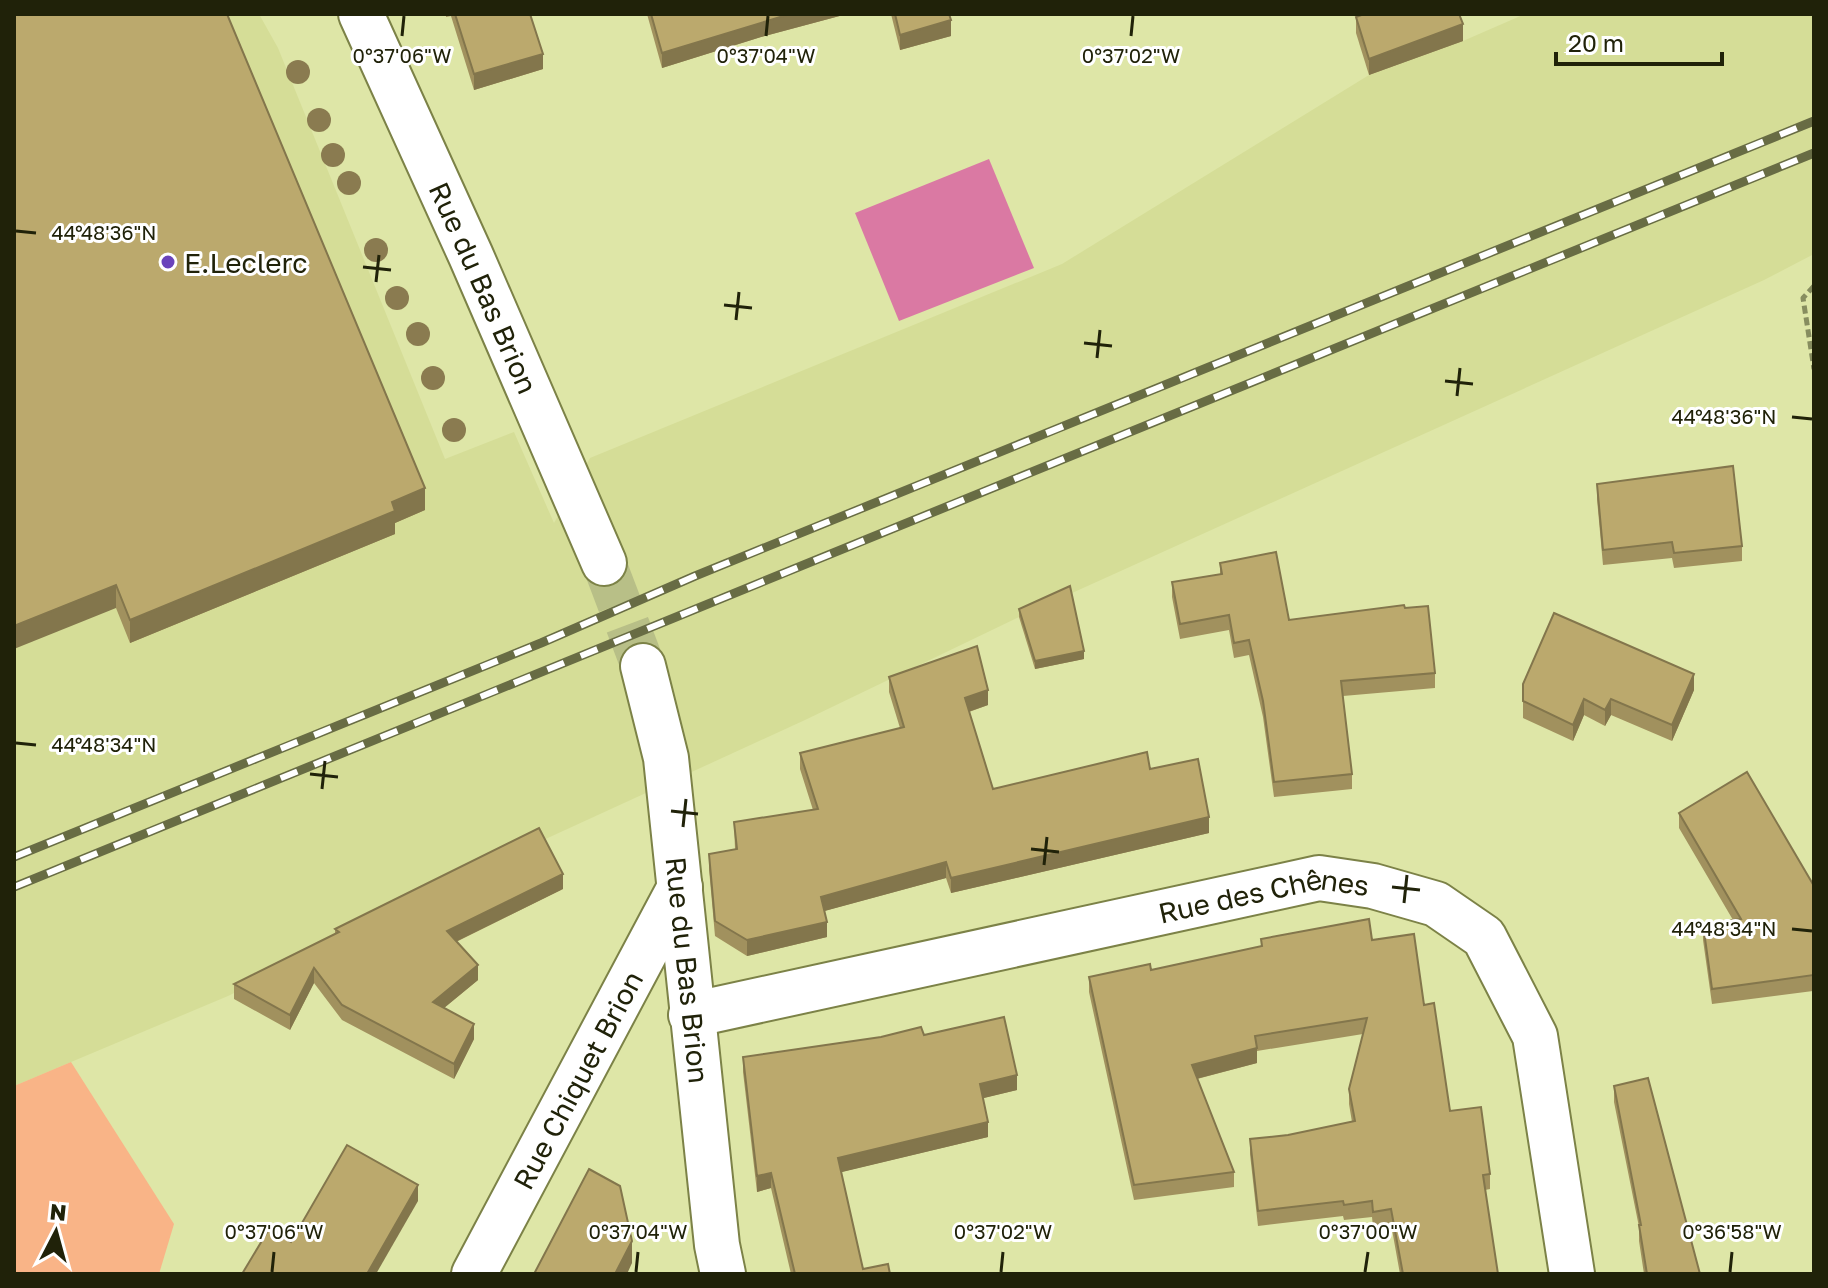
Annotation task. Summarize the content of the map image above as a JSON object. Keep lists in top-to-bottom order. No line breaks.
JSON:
{"streets":{"street":["Rue du Bas Brion","Rue des Chênes","Rue Chiquet Brion"]},"crossings":[["Rue du Bas Brion","Rue des Chênes"],["Rue du Bas Brion","Rue Chiquet Brion"]],"places":["E.Leclerc"],"scale_bar":"20 m","north":"top","coordinates":["0°37'06\"W","0°37'04\"W","0°37'02\"W","44°48'36\"N","44°48'34\"N","0°37'00\"W","0°36'58\"W"]}
